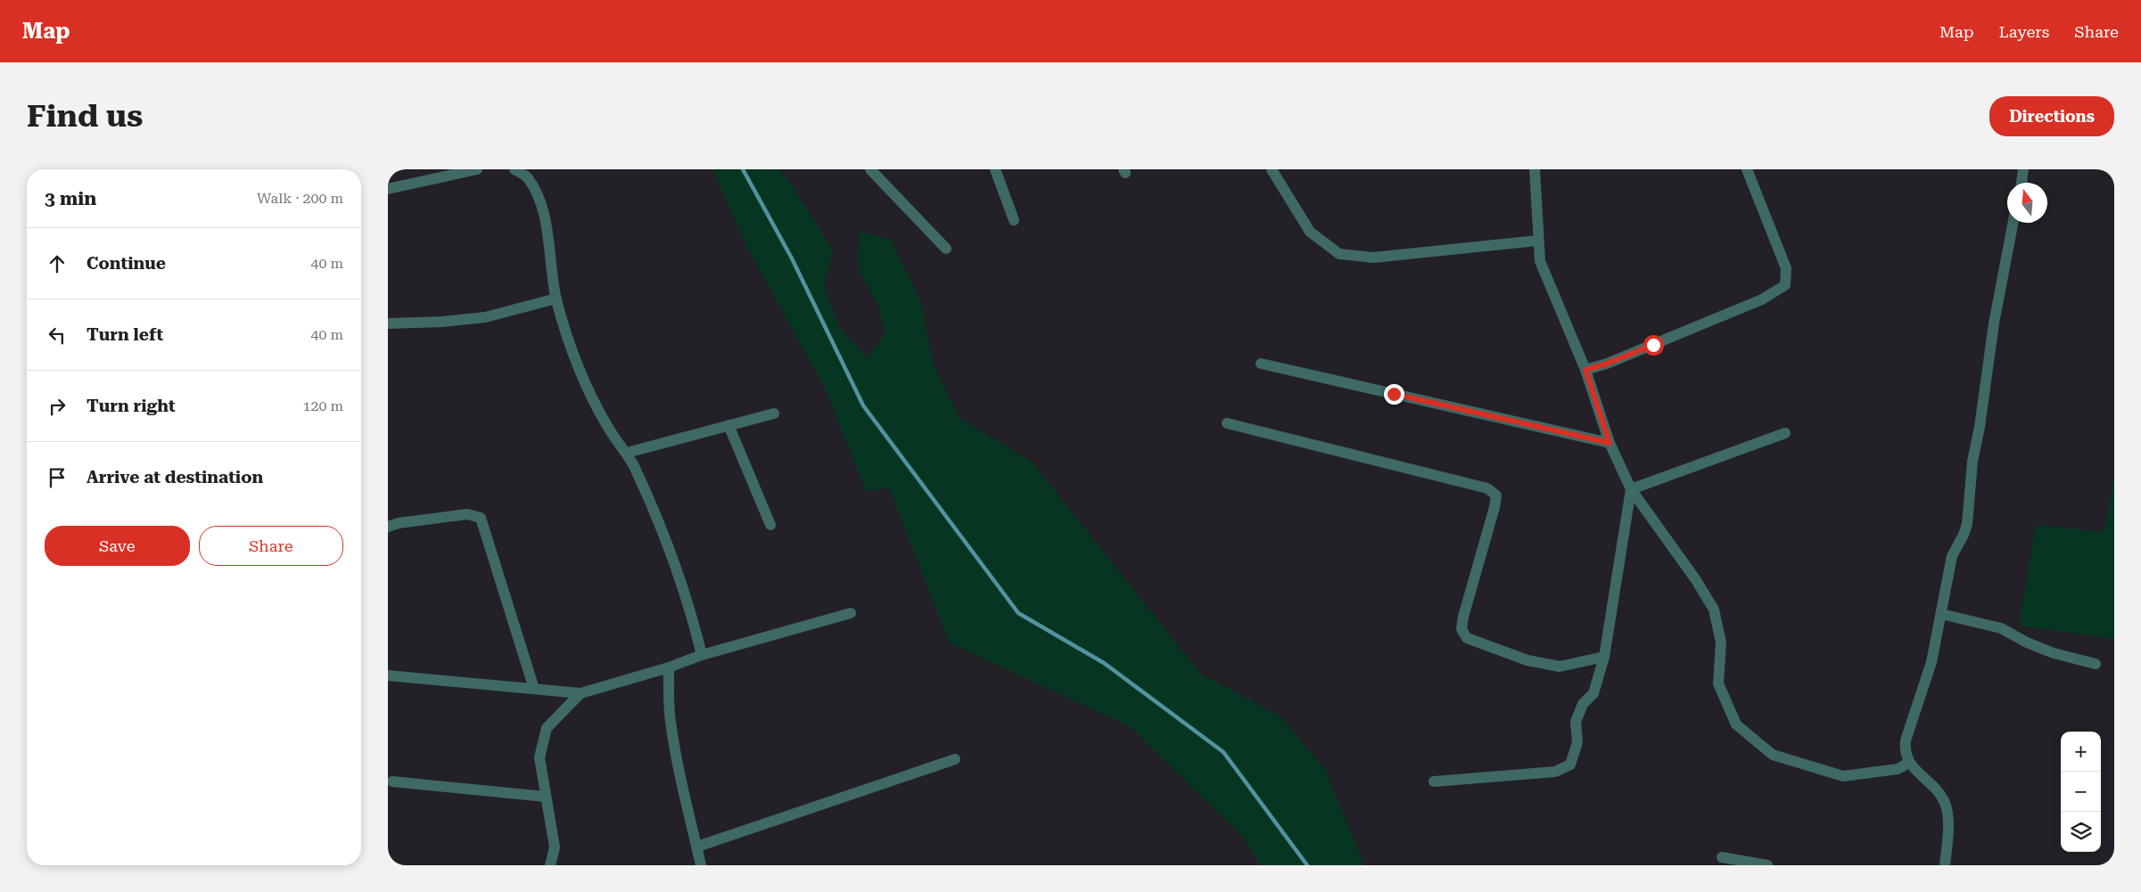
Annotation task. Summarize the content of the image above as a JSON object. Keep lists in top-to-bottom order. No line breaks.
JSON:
{"north":"top","page":{"header":"Map","nav":["Map","Layers","Share"],"buttons":["Directions",["Save","Share"]],"title":"Find us","heading":["3 min","Walk · 200 m"],"list":[["Continue","40 m"],["Turn left","40 m"],["Turn right","120 m"],"Arrive at destination"],"map_buttons":["+","−"]}}
